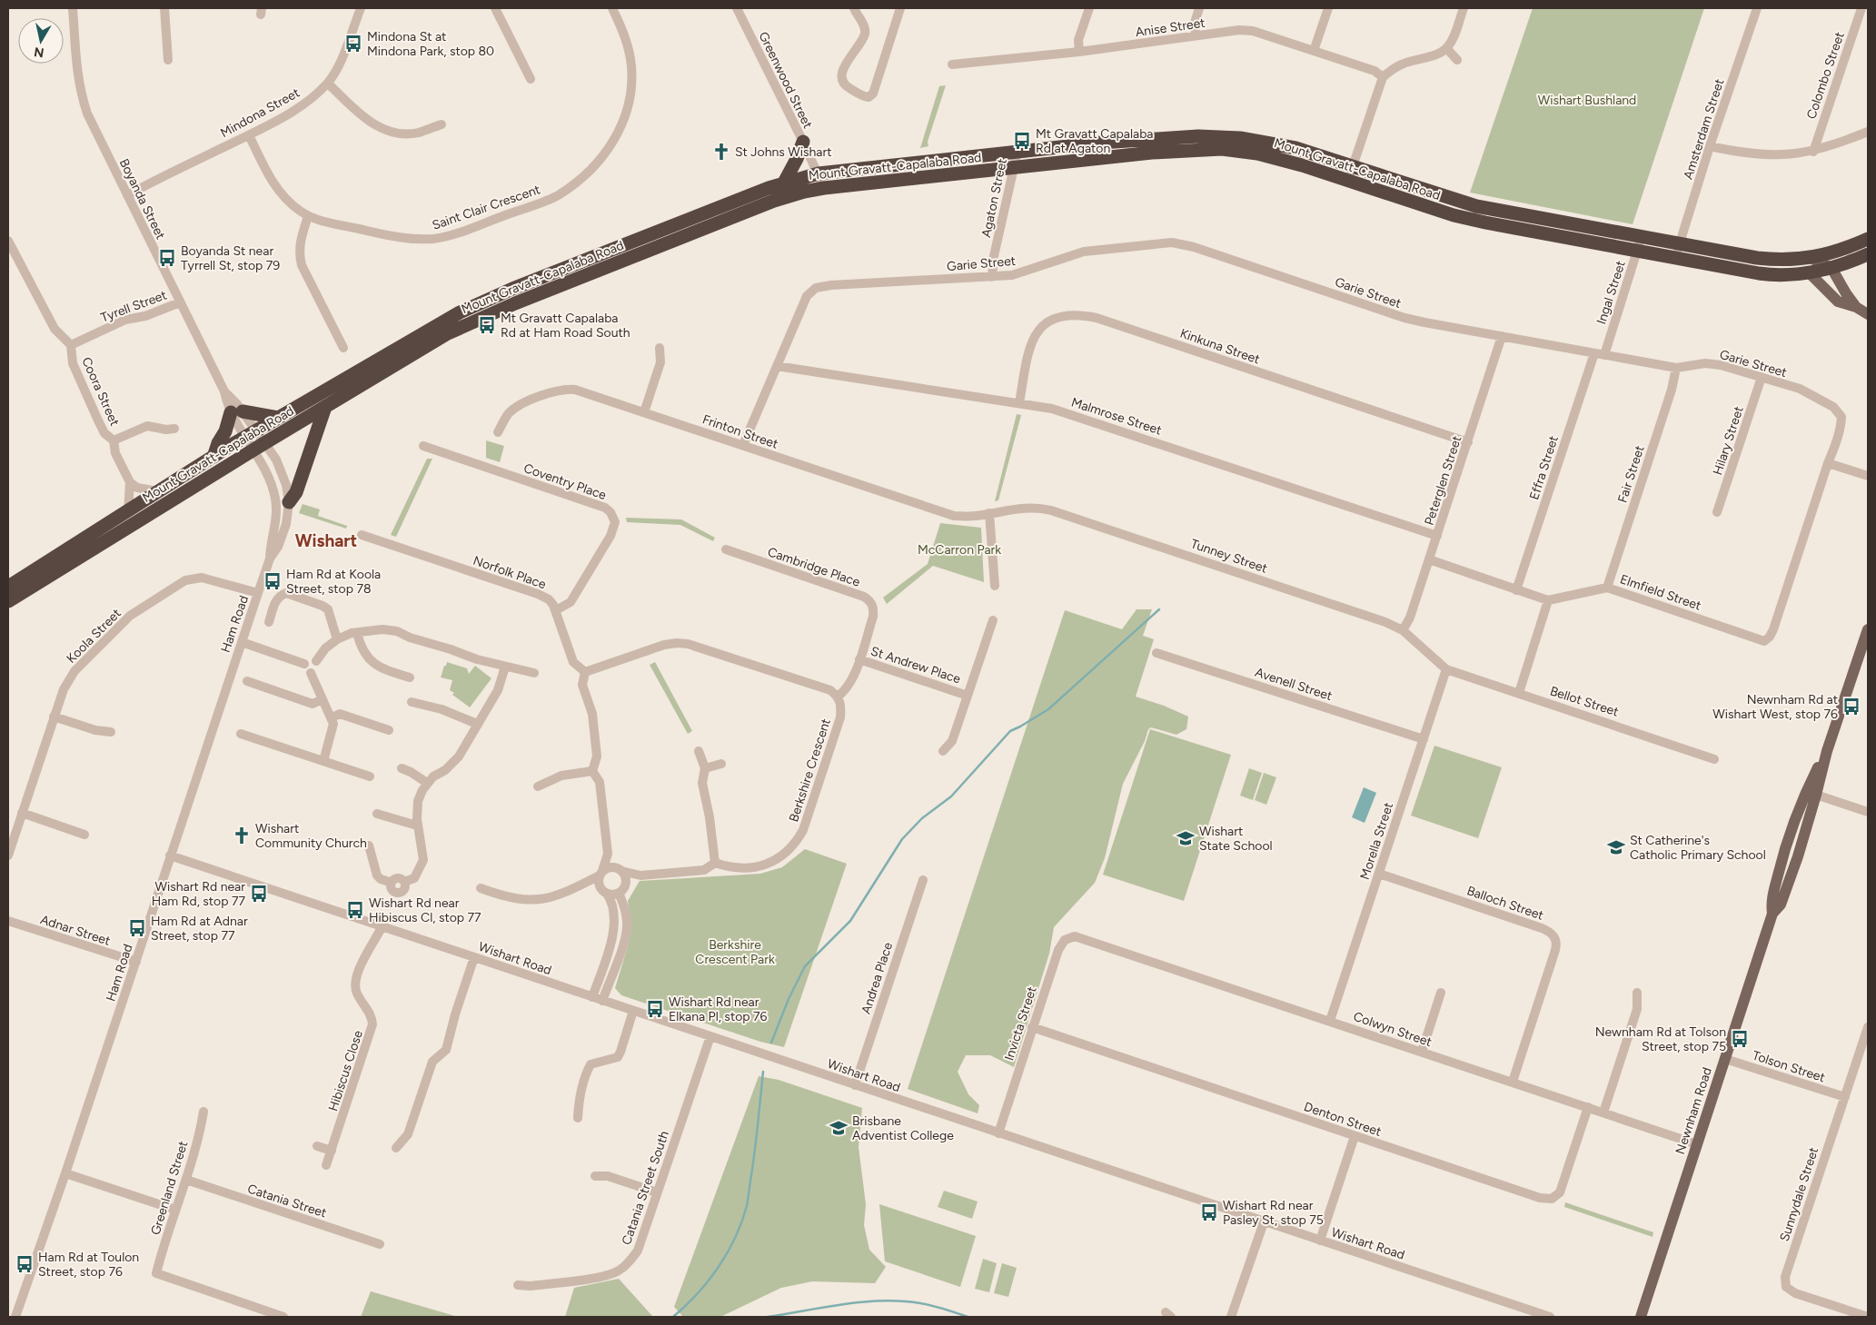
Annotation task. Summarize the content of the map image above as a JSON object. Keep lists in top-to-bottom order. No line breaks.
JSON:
{"streets":{"highway":["Mount Gravatt-Capalaba Road"],"main road":["Newnham Road"],"street":["Anise Street","Colombo Street","Greenwood Street","Mindona Street","Amsterdam Street","Agaton Street","Boyanda Street","Saint Clair Crescent","Garie Street","Ingal Street","Tyrell Street","Kinkuna Street","Coora Street","Malmrose Street","Frinton Street","Hilary Street","Effra Street","Fair Street","Peterglen Street","Coventry Place","Tunney Street","Cambridge Place","Norfolk Place","Elmfield Street","Ham Road","Koola Street","St Andrew Place","Avenell Street","Bellot Street","Berkshire Crescent","Morella Street","Balloch Street","Adnar Street","Wishart Road","Andrea Place","Invicta Street","Colwyn Street","Tolson Street","Hibiscus Close","Denton Street","Greenland Street","Catania Street South","Sunnydale Street","Catania Street"]},"crossings":[["Greenwood Street","Mount Gravatt-Capalaba Road"],["Mindona Street","Boyanda Street"],["Mindona Street","Saint Clair Crescent"],["Amsterdam Street","Mount Gravatt-Capalaba Road"],["Mount Gravatt-Capalaba Road","Agaton Street"],["Mount Gravatt-Capalaba Road","Boyanda Street"],["Mount Gravatt-Capalaba Road","Ingal Street"],["Mount Gravatt-Capalaba Road","Coora Street"],["Mount Gravatt-Capalaba Road","Ham Road"],["Agaton Street","Garie Street"],["Boyanda Street","Tyrell Street"],["Boyanda Street","Ham Road"],["Garie Street","Ingal Street"],["Garie Street","Malmrose Street"],["Garie Street","Frinton Street"],["Garie Street","Hilary Street"],["Garie Street","Effra Street"],["Garie Street","Fair Street"],["Garie Street","Peterglen Street"],["Garie Street","Elmfield Street"],["Tyrell Street","Coora Street"],["Kinkuna Street","Malmrose Street"],["Kinkuna Street","Peterglen Street"],["Malmrose Street","Peterglen Street"],["Frinton Street","Tunney Street"],["Fair Street","Elmfield Street"],["Peterglen Street","Tunney Street"],["Coventry Place","Norfolk Place"],["Tunney Street","Bellot Street"],["Tunney Street","Morella Street"],["Cambridge Place","St Andrew Place"],["Cambridge Place","Berkshire Crescent"],["Ham Road","Koola Street"],["Ham Road","Adnar Street"],["Ham Road","Wishart Road"],["Avenell Street","Morella Street"],["Bellot Street","Morella Street"],["Morella Street","Balloch Street"],["Morella Street","Colwyn Street"],["Balloch Street","Colwyn Street"],["Wishart Road","Andrea Place"],["Wishart Road","Invicta Street"],["Wishart Road","Hibiscus Close"],["Wishart Road","Catania Street South"],["Invicta Street","Colwyn Street"],["Invicta Street","Denton Street"],["Colwyn Street","Newnham Road"],["Colwyn Street","Denton Street"],["Tolson Street","Newnham Road"],["Tolson Street","Sunnydale Street"],["Greenland Street","Catania Street"]],"districts":["Wishart"],"parks":["Wishart Bushland","McCarron Park","Berkshire Crescent Park"],"places":{"bus stop":["Mindona St at Mindona Park, stop 80","Mt Gravatt Capalaba Rd at Agaton","Boyanda St near Tyrrell St, stop 79","Mt Gravatt Capalaba Rd at Ham Road South","Ham Rd at Koola Street, stop 78","Newnham Rd at Wishart West, stop 76","Wishart Rd near Ham Rd, stop 77","Wishart Rd near Hibiscus Cl, stop 77","Ham Rd at Adnar Street, stop 77","Wishart Rd near Elkana Pl, stop 76","Newnham Rd at Tolson Street, stop 75","Wishart Rd near Pasley St, stop 75","Ham Rd at Toulon Street, stop 76"],"church":["St Johns Wishart","Wishart Community Church"],"school or university":["Wishart State School","St Catherine's Catholic Primary School","Brisbane Adventist College"]},"north":"bottom"}
